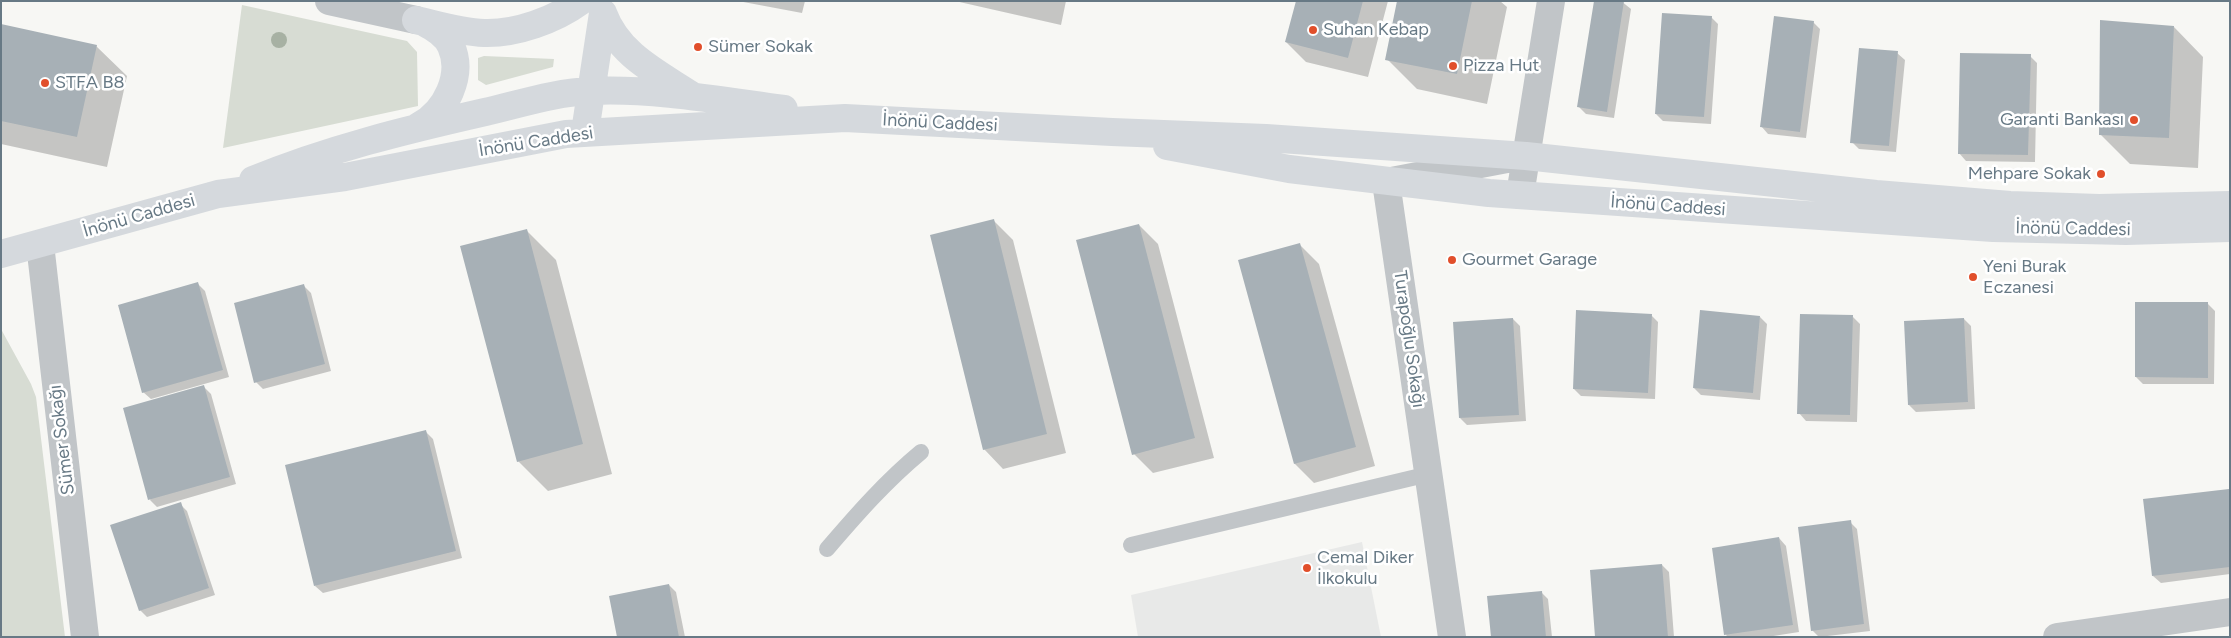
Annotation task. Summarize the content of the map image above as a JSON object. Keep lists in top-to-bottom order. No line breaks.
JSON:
{"streets":{"main road":["İnönü Caddesi"],"street":["Turapoğlu Sokağı","Sümer Sokağı"]},"crossings":[["İnönü Caddesi","Turapoğlu Sokağı"],["İnönü Caddesi","Sümer Sokağı"]],"places":["Suhan Kebap","Sümer Sokak","Pizza Hut","STFA B8","Garanti Bankası","Mehpare Sokak","Gourmet Garage","Yeni Burak Eczanesi","Cemal Diker İlkokulu"]}
